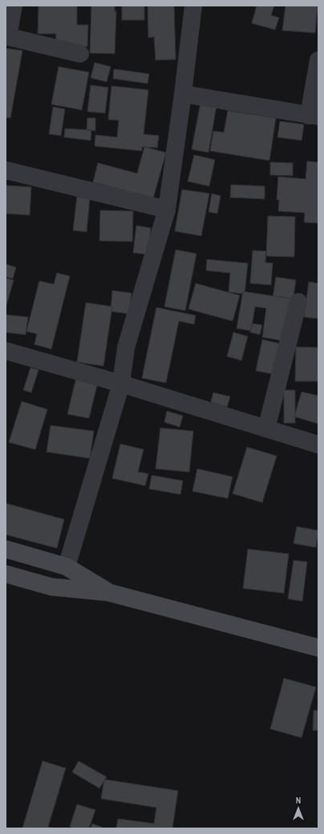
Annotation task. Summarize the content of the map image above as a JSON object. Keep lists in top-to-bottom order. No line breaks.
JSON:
{"north":"top"}
